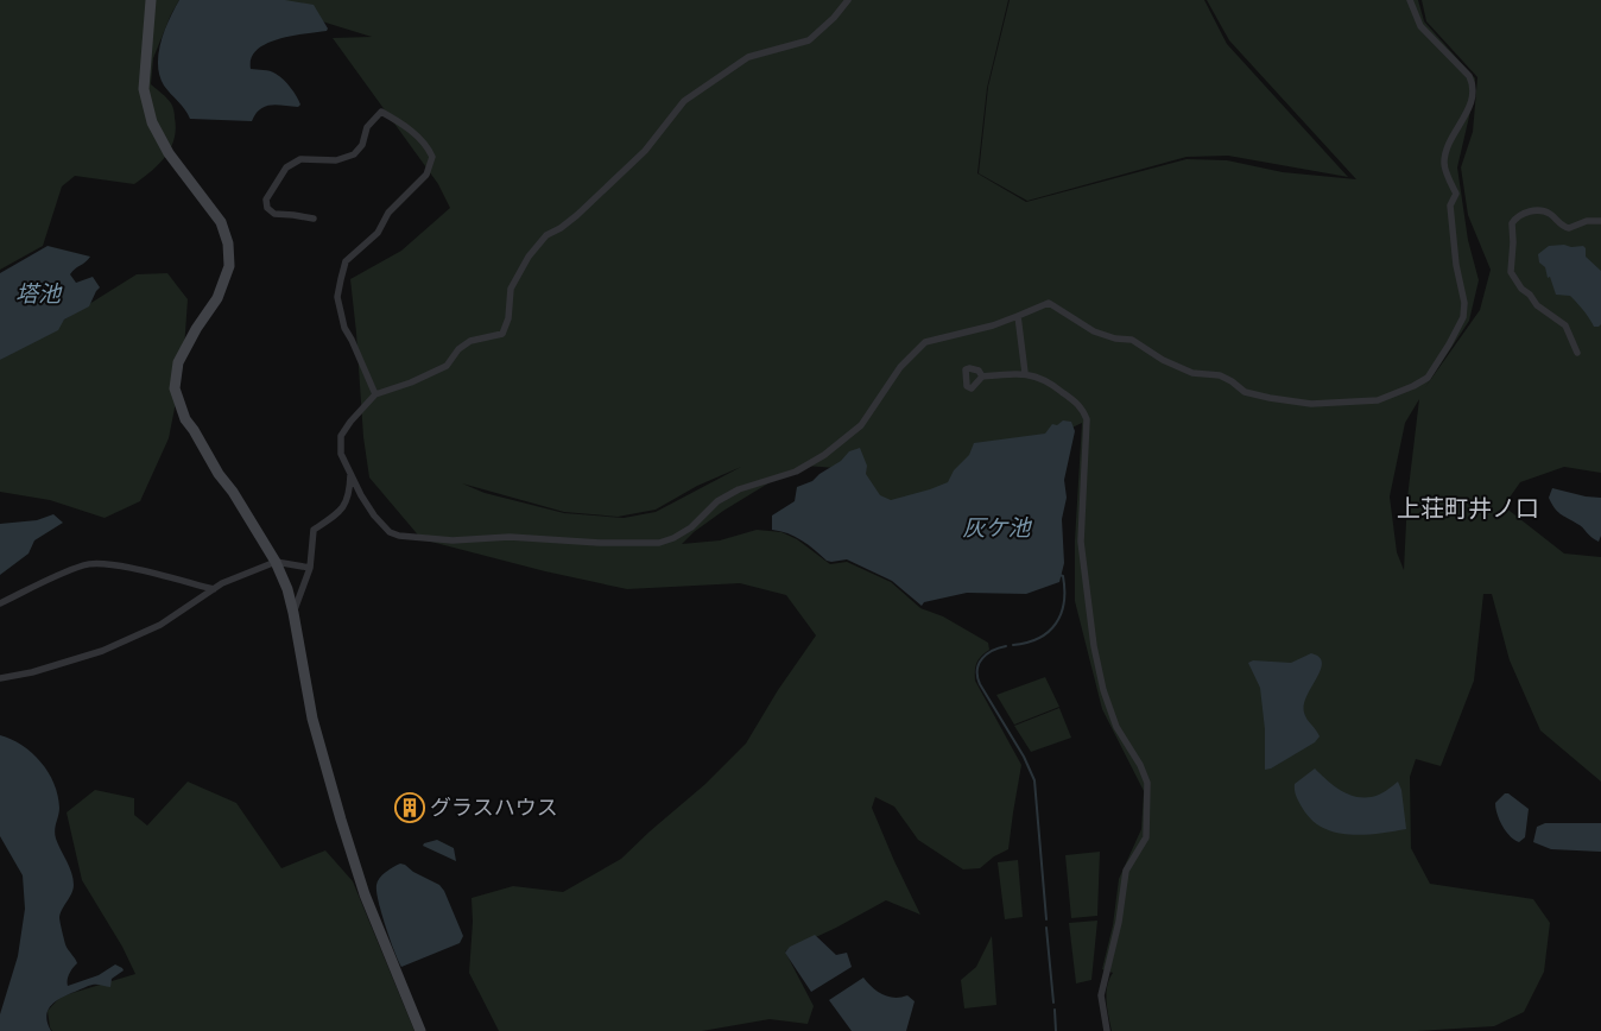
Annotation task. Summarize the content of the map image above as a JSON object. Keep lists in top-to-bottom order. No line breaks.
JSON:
{"districts":["上荘町井ノ口"],"water":["塔池","灰ケ池"],"places":{"building":["グラスハウス"]}}
